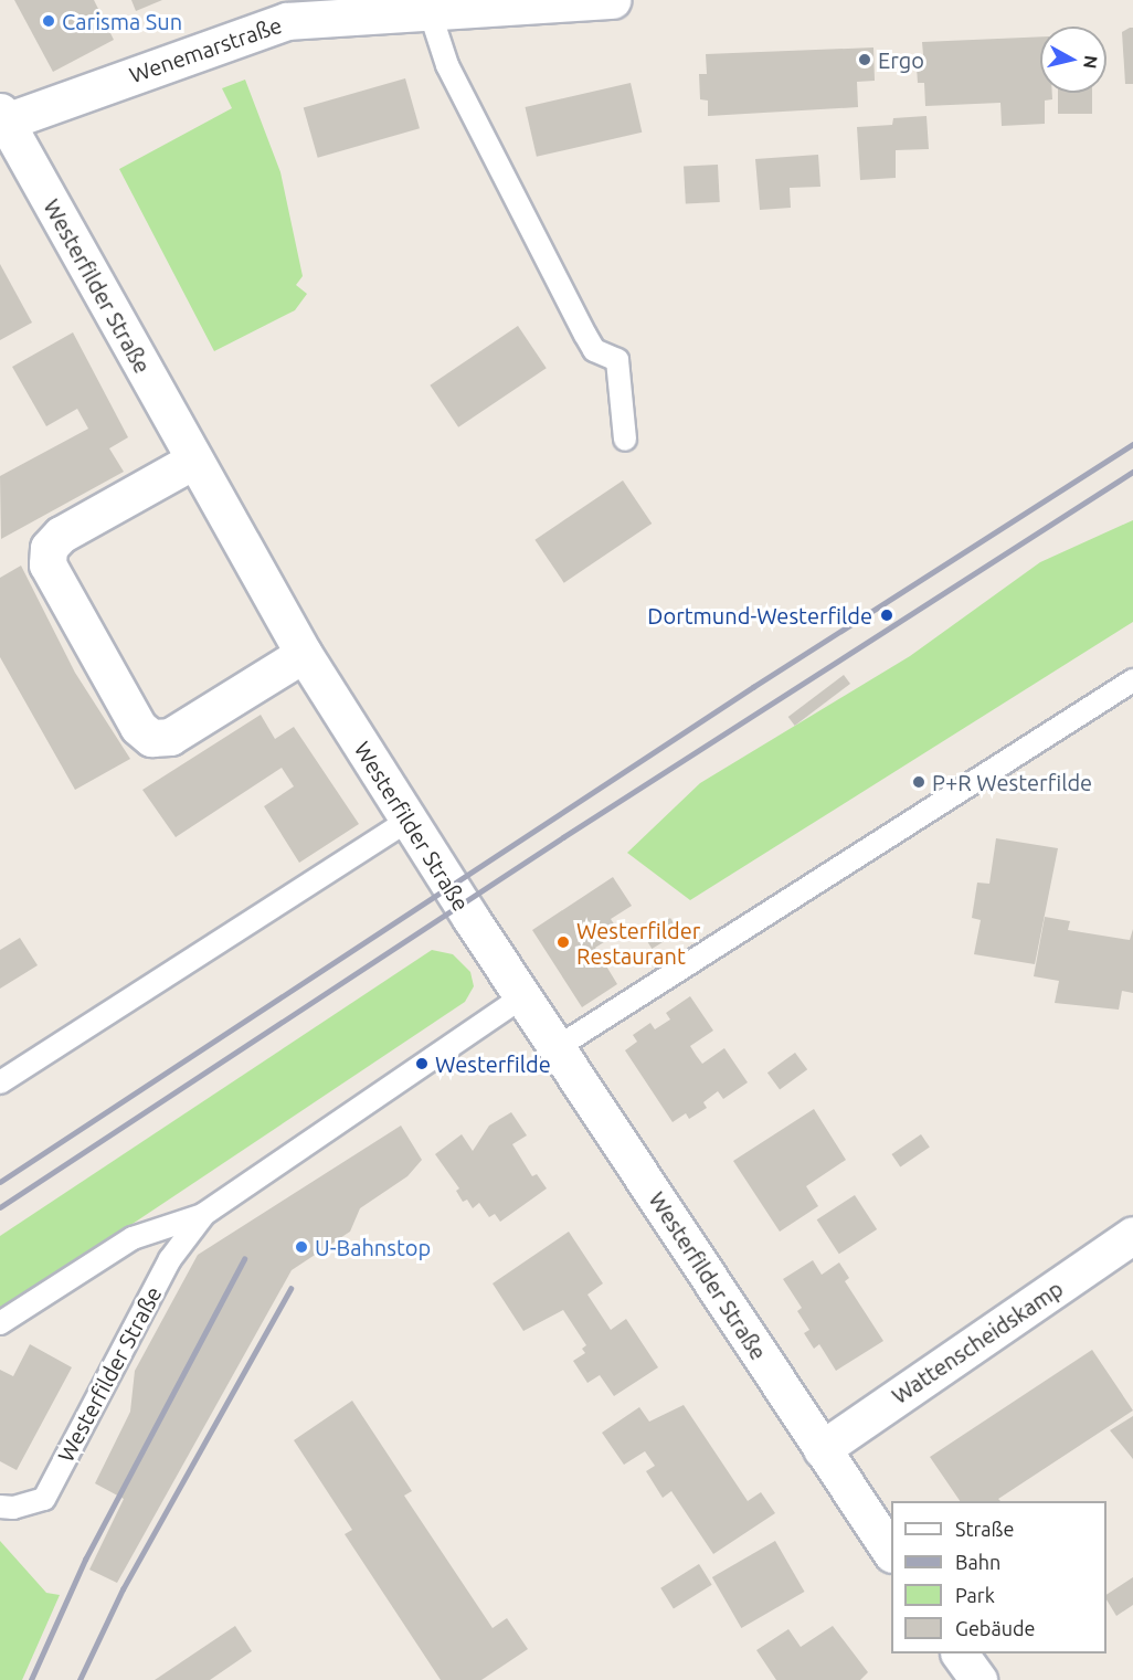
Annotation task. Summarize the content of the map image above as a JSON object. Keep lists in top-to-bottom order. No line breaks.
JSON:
{"streets":{"street":["Wenemarstraße","Westerfilder Straße","Wattenscheidskamp"]},"crossings":[["Wenemarstraße","Westerfilder Straße"],["Westerfilder Straße","Wattenscheidskamp"]],"places":["Carisma Sun","Ergo","Dortmund-Westerfilde","P+R Westerfilde","Westerfilder Restaurant","Westerfilde","U-Bahnstop"],"legend":["Straße","Bahn","Park","Gebäude"],"north":"right"}
